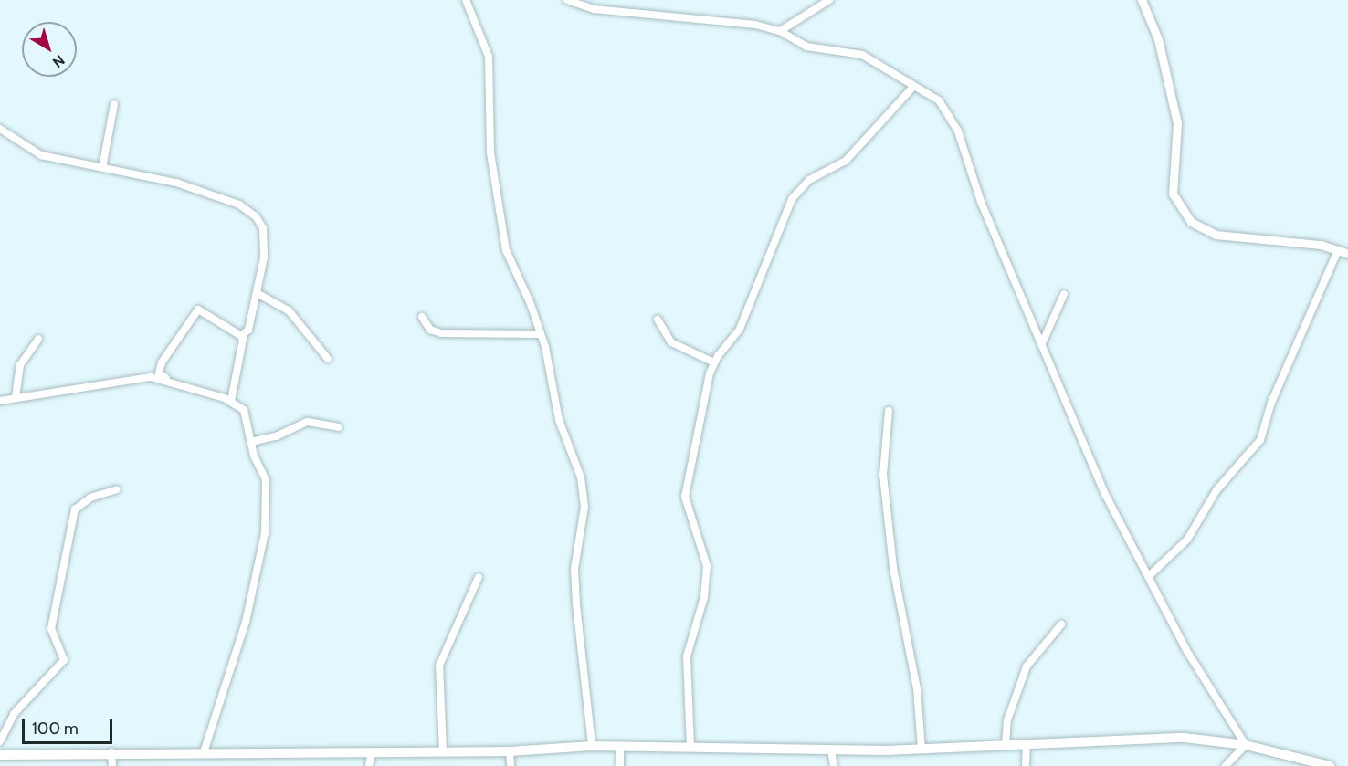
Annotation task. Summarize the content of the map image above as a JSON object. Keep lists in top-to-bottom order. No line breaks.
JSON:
{"scale_bar":"100 m","north":"bottom right"}
